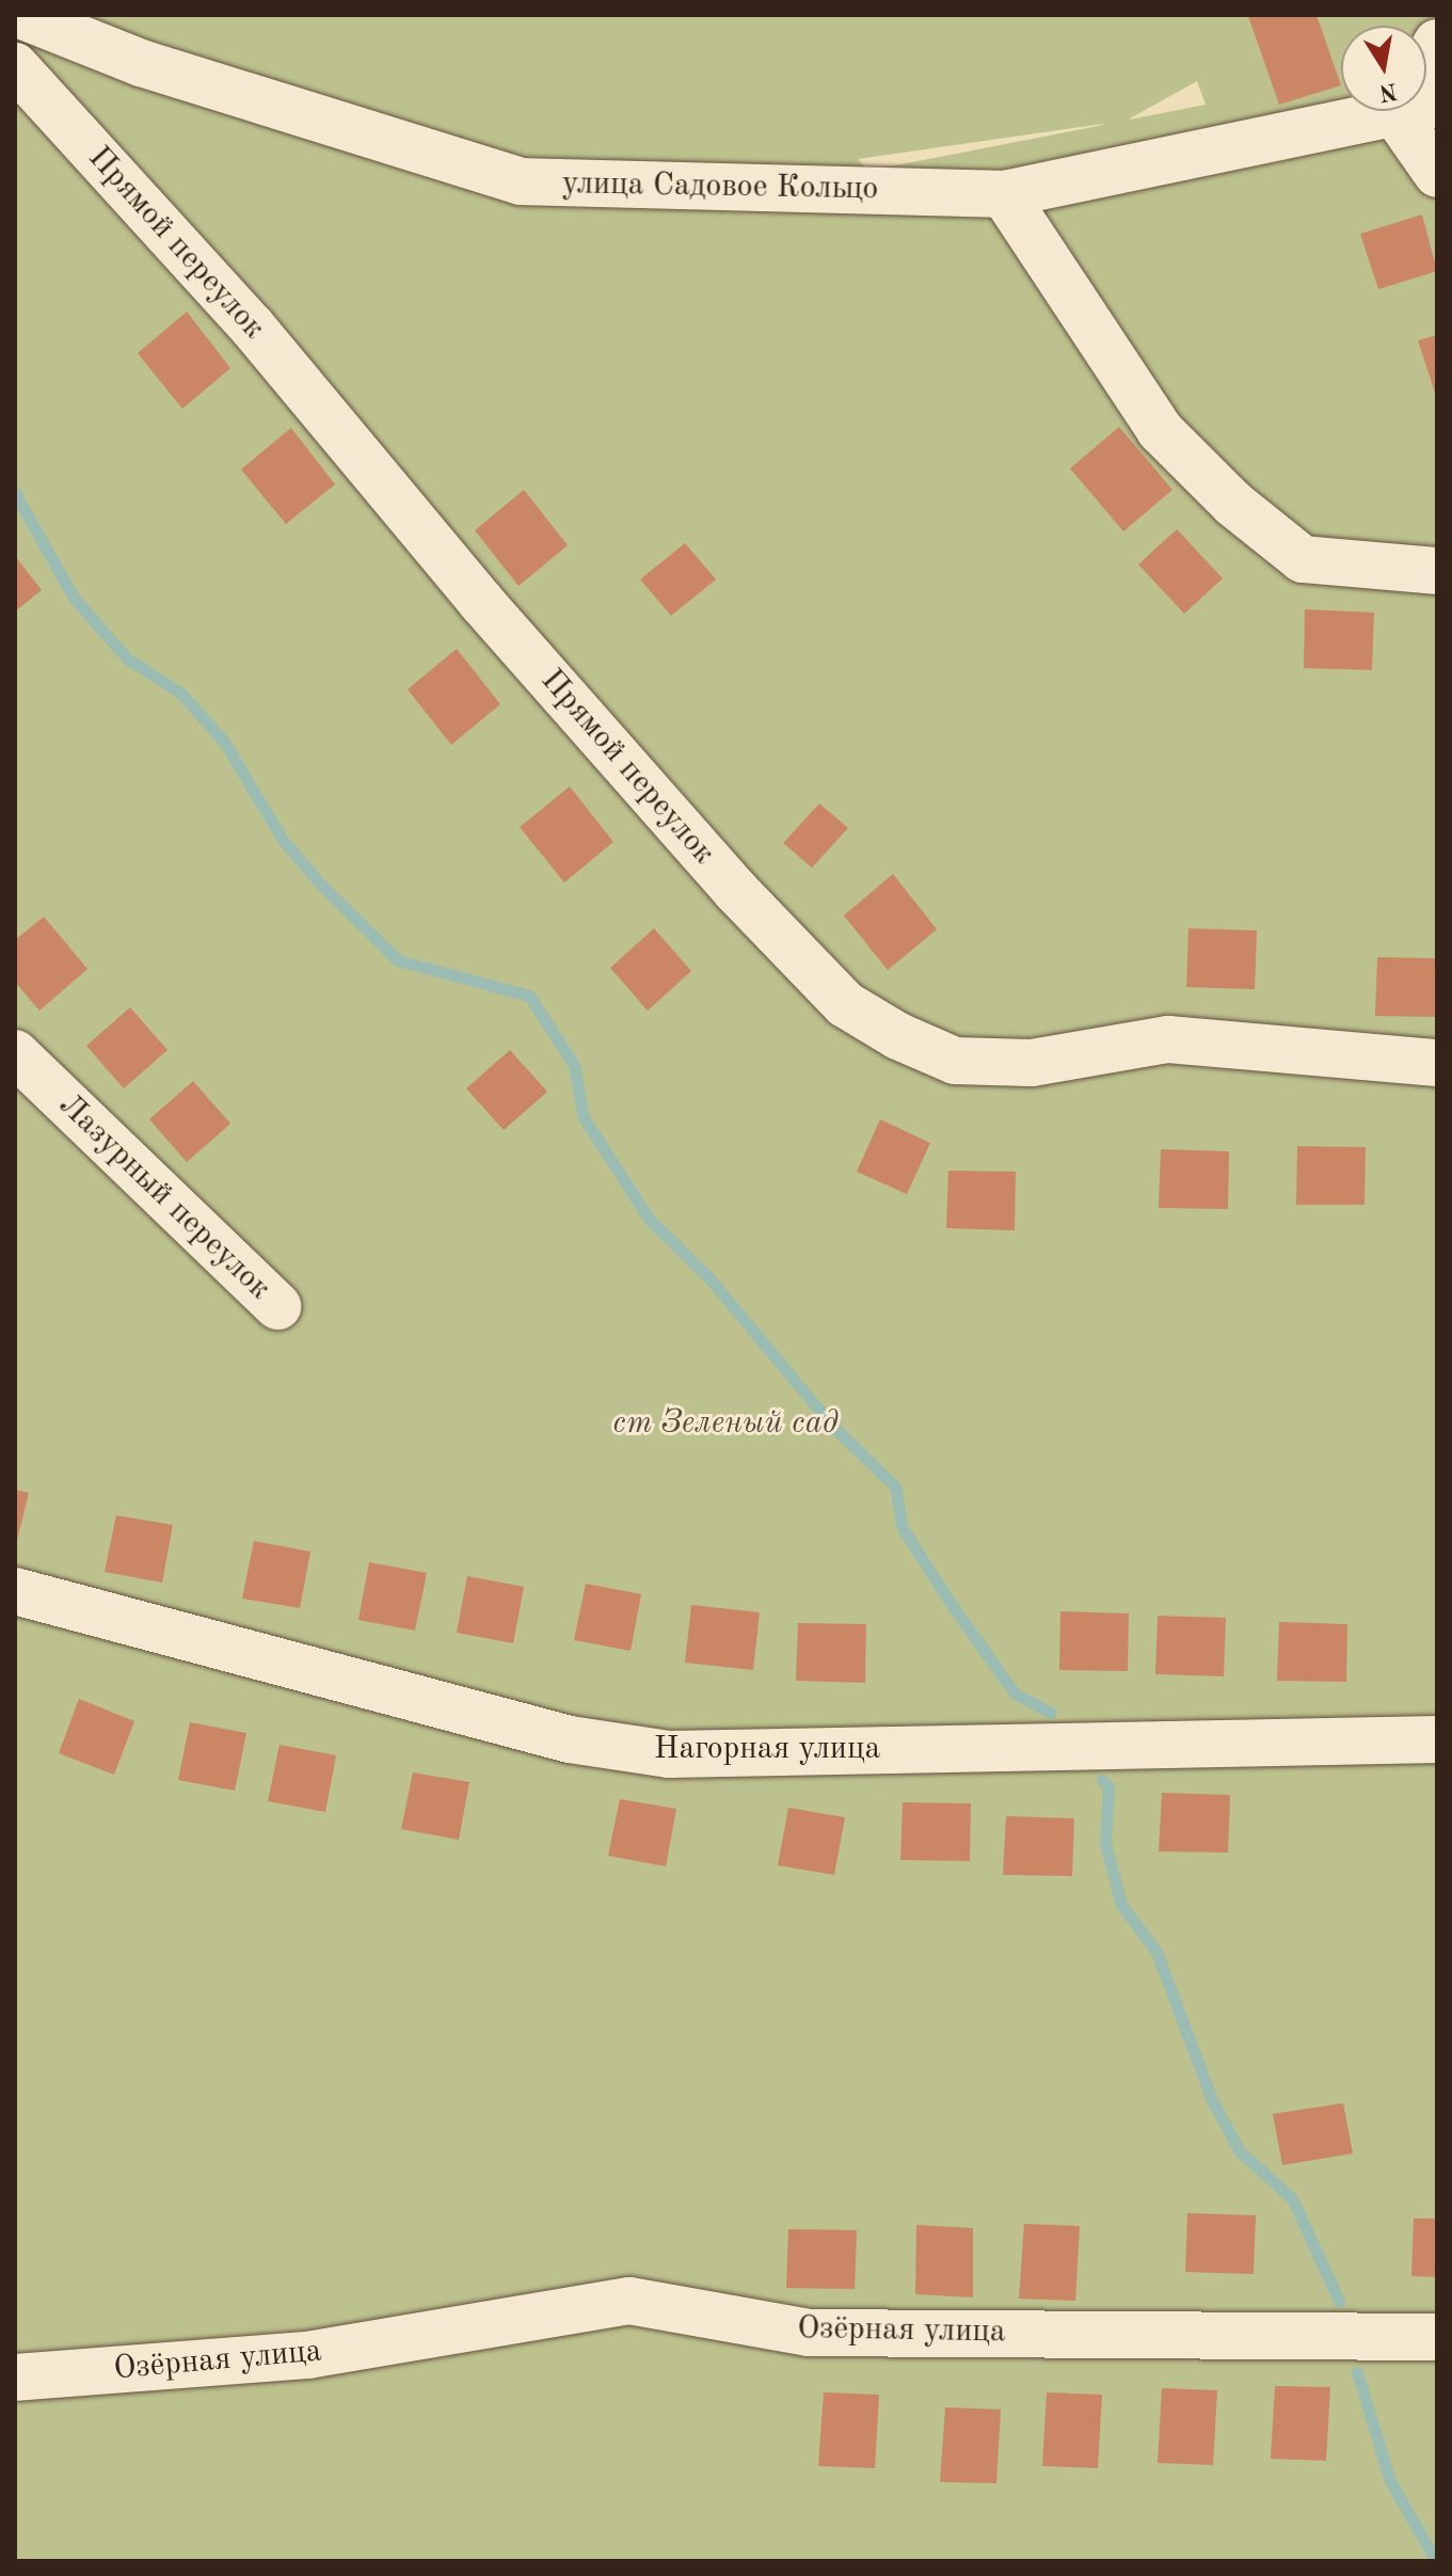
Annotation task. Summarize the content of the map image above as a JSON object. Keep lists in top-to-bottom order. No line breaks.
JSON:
{"streets":{"street":["улица Садовое Кольцо","Прямой переулок","Лазурный переулок","Нагорная улица","Озёрная улица"]},"parks":["ст Зеленый сад"],"north":"bottom"}
